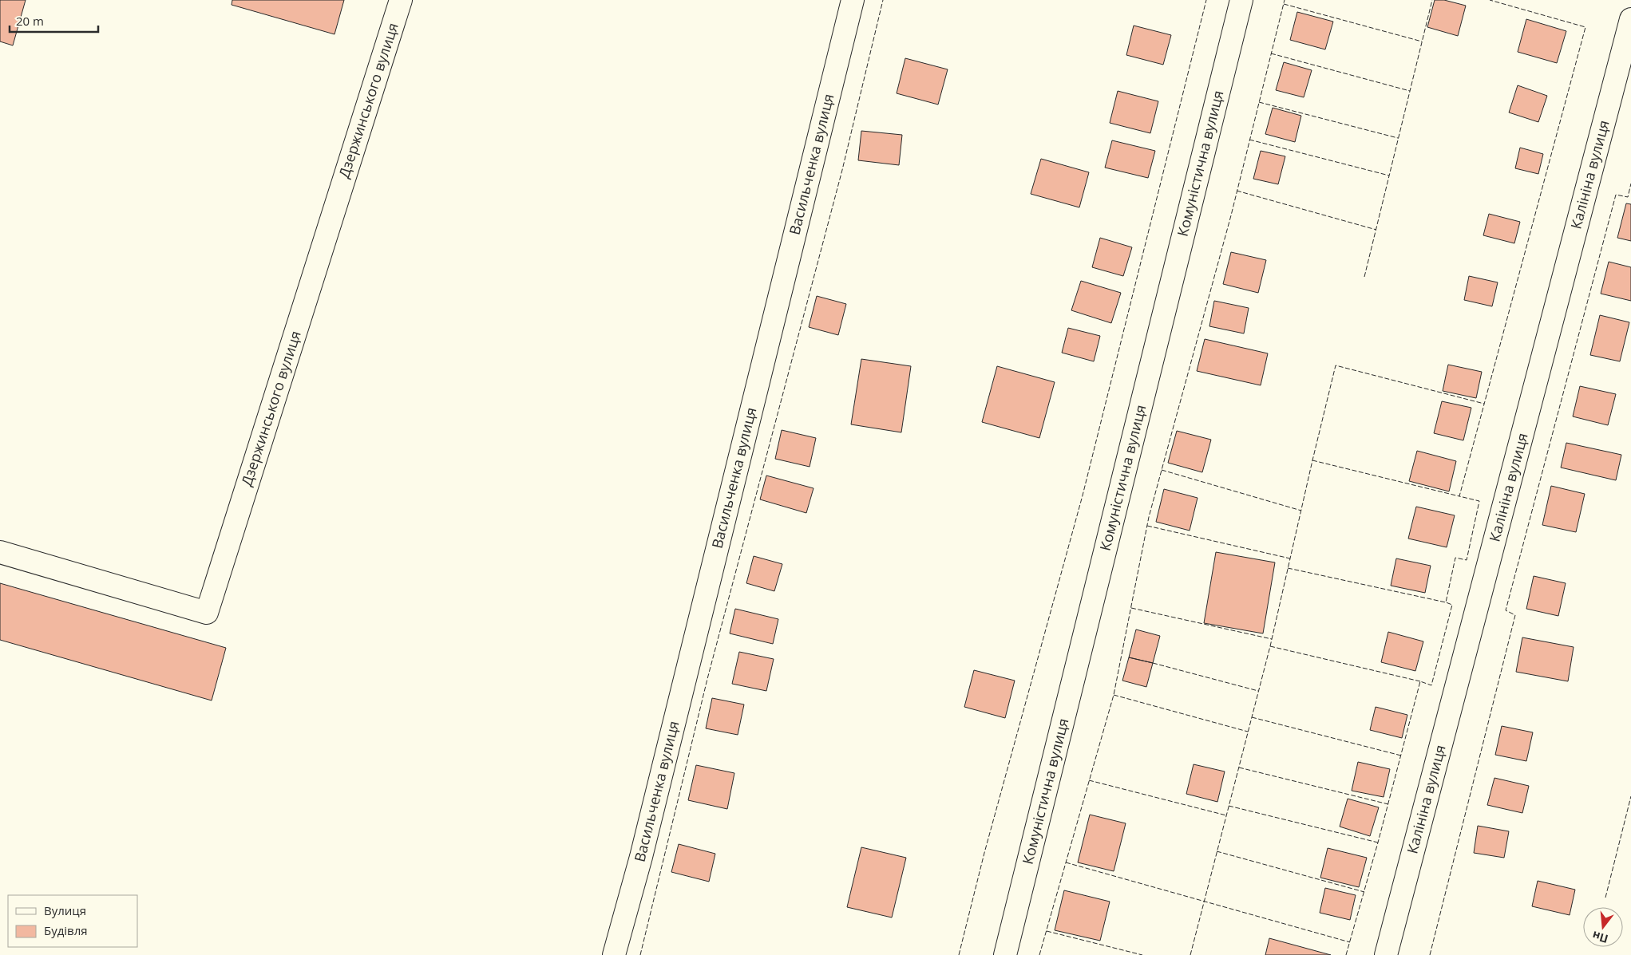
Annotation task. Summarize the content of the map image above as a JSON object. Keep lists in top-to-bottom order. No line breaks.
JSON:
{"streets":{"street":["Дзержинського вулиця","Комуністична вулиця","Васильченка вулиця","Калініна вулиця"]},"legend":["Вулиця","Будівля"],"scale_bar":"20 m","north":"bottom"}
